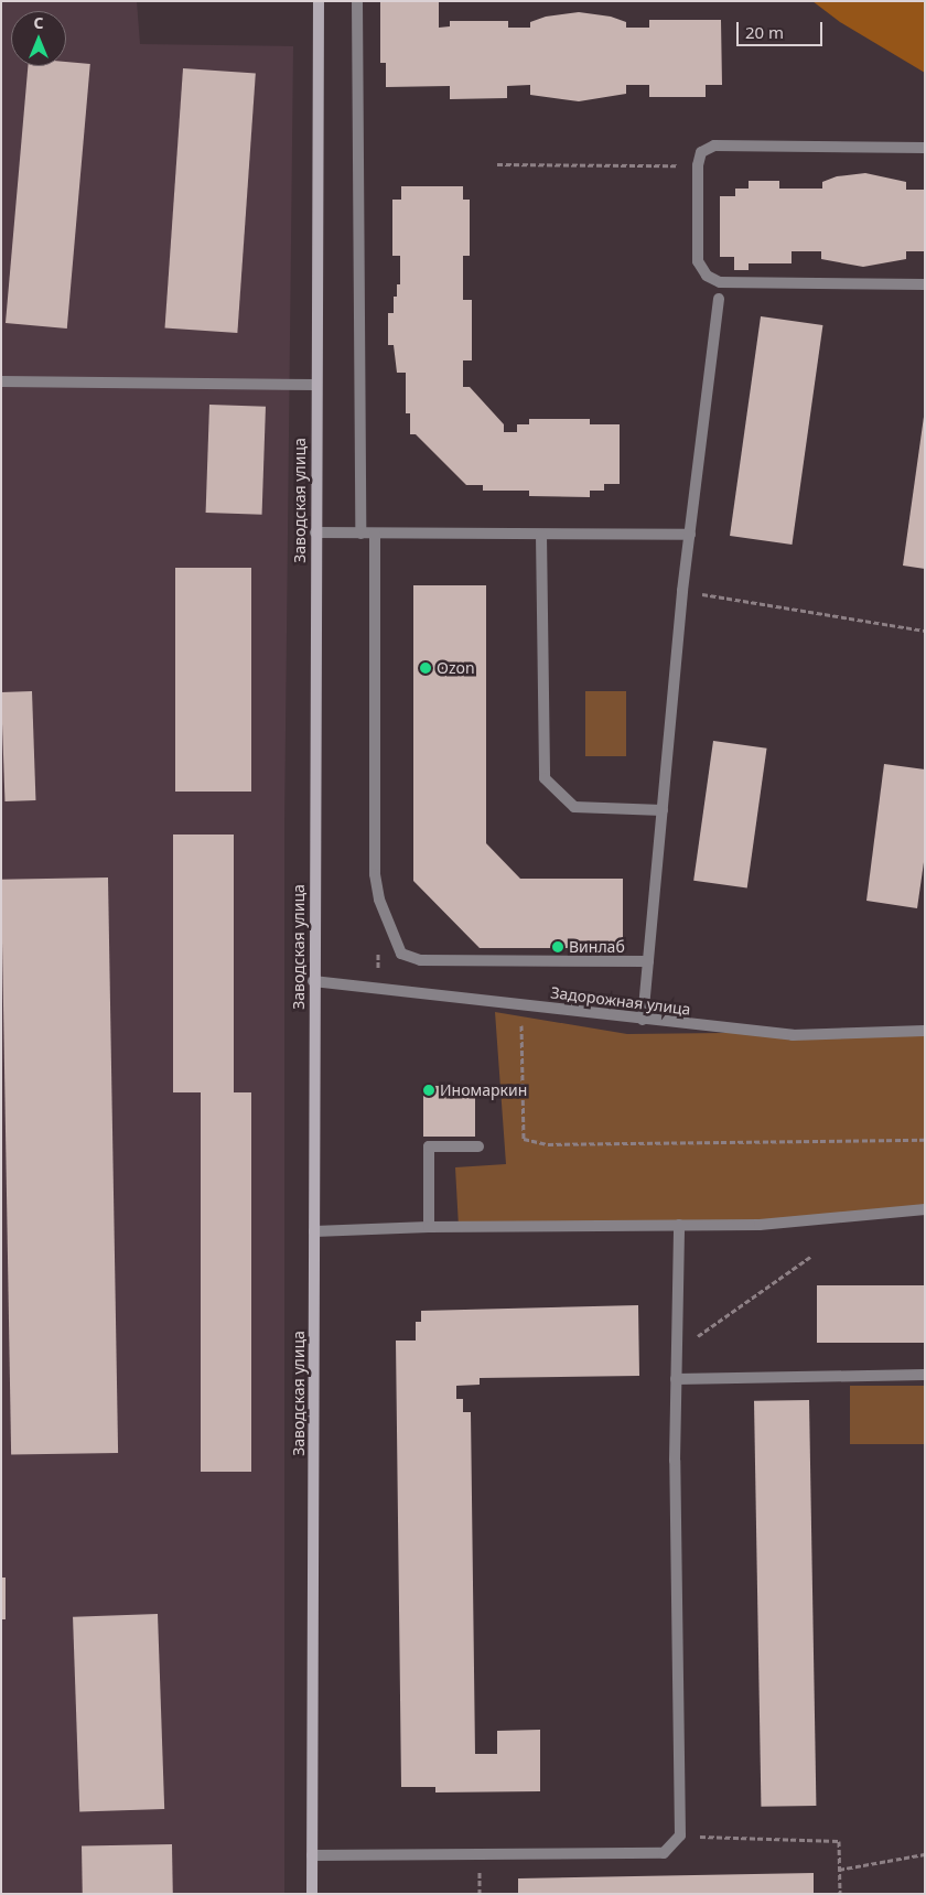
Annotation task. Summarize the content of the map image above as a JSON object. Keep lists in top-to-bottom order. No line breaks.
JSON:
{"streets":{"street":["Заводская улица","Задорожная улица"]},"crossings":[["Заводская улица","Задорожная улица"]],"places":["Ozon","Винлаб","Иномаркин"],"scale_bar":"20 m","north":"top"}
